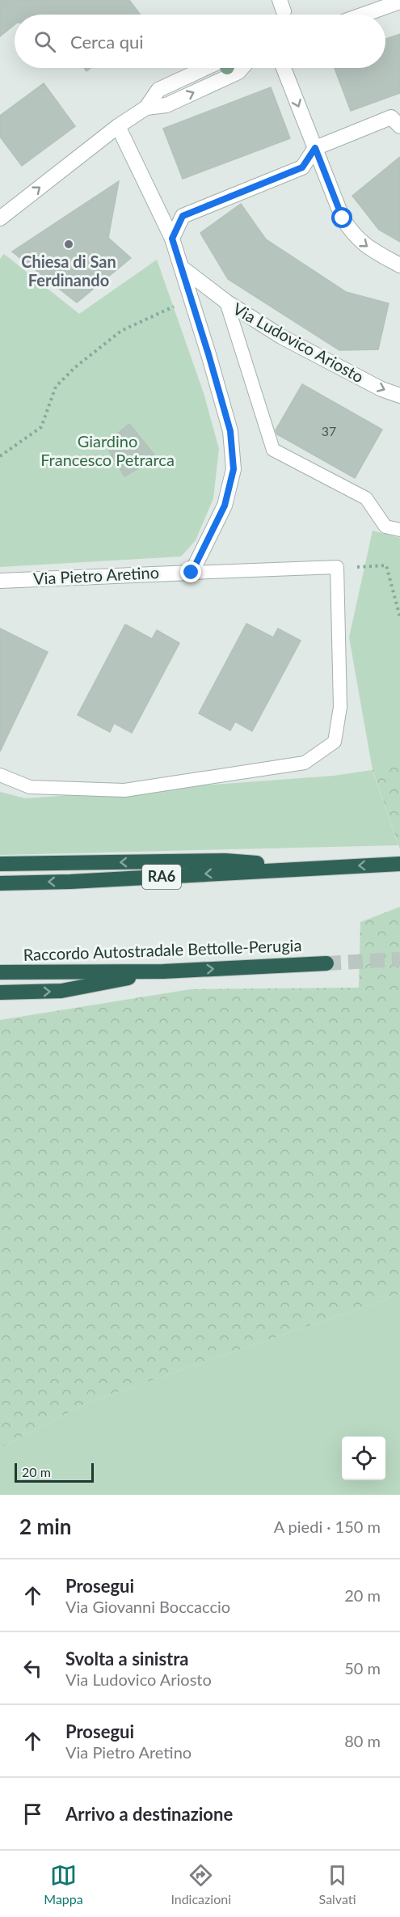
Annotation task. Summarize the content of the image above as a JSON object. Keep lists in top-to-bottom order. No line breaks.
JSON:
{"streets":{"highway":["RA6","Raccordo Autostradale Bettolle-Perugia"],"street":["Via Ludovico Ariosto","Via Pietro Aretino"]},"one_way":["Via Ludovico Ariosto"],"parks":["Giardino Francesco Petrarca"],"places":["Chiesa di San Ferdinando"],"house_numbers":["37"],"scale_bar":"20 m","page":{"search":"Cerca qui","scale":"20 m","heading":["2 min","A piedi · 150 m"],"list":[["Prosegui","Via Giovanni Boccaccio","20 m"],["Svolta a sinistra","Via Ludovico Ariosto","50 m"],["Prosegui","Via Pietro Aretino","80 m"],"Arrivo a destinazione"],"nav":["Mappa","Indicazioni","Salvati"]}}
